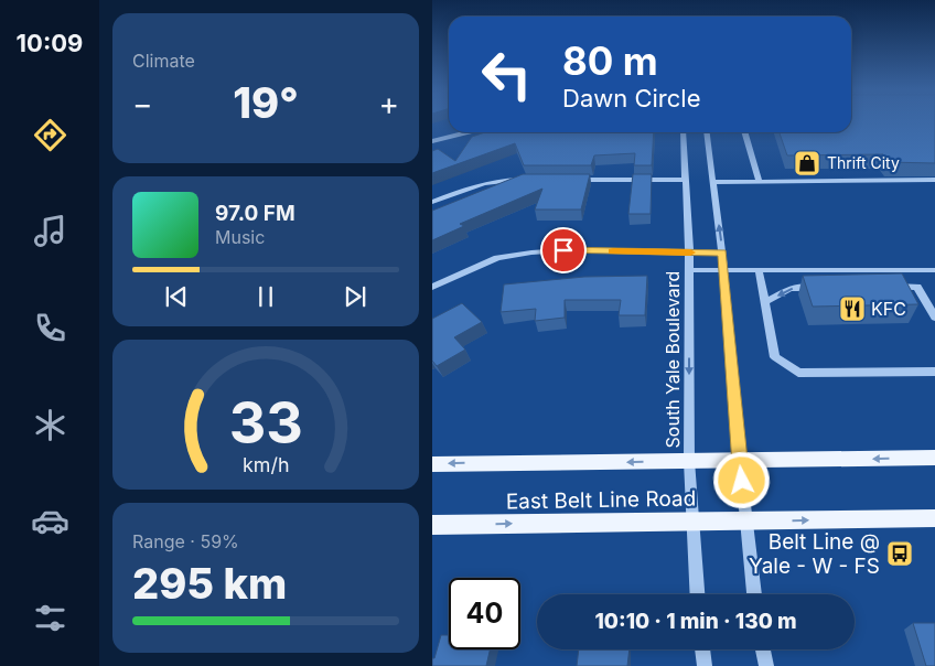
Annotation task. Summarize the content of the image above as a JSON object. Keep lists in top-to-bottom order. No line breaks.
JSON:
{"streets":{"main road":["East Belt Line Road"],"street":["South Yale Boulevard"]},"crossings":[["South Yale Boulevard","East Belt Line Road"]],"places":{"shop":["Thrift City"],"restaurant":["KFC"],"bus stop":["Belt Line @ Yale - W - FS"]},"page":{"tabs":"10:09","tile":["Climate",["Range · 59%","295 km"]],"turn":["80 m","Dawn Circle"],"heat":["−","19°","+"],"song":["97.0 FM","Music"],"limit":"40","trip":"10:10 · 1 min · 130 m","gauge":["33","km/h"]}}
